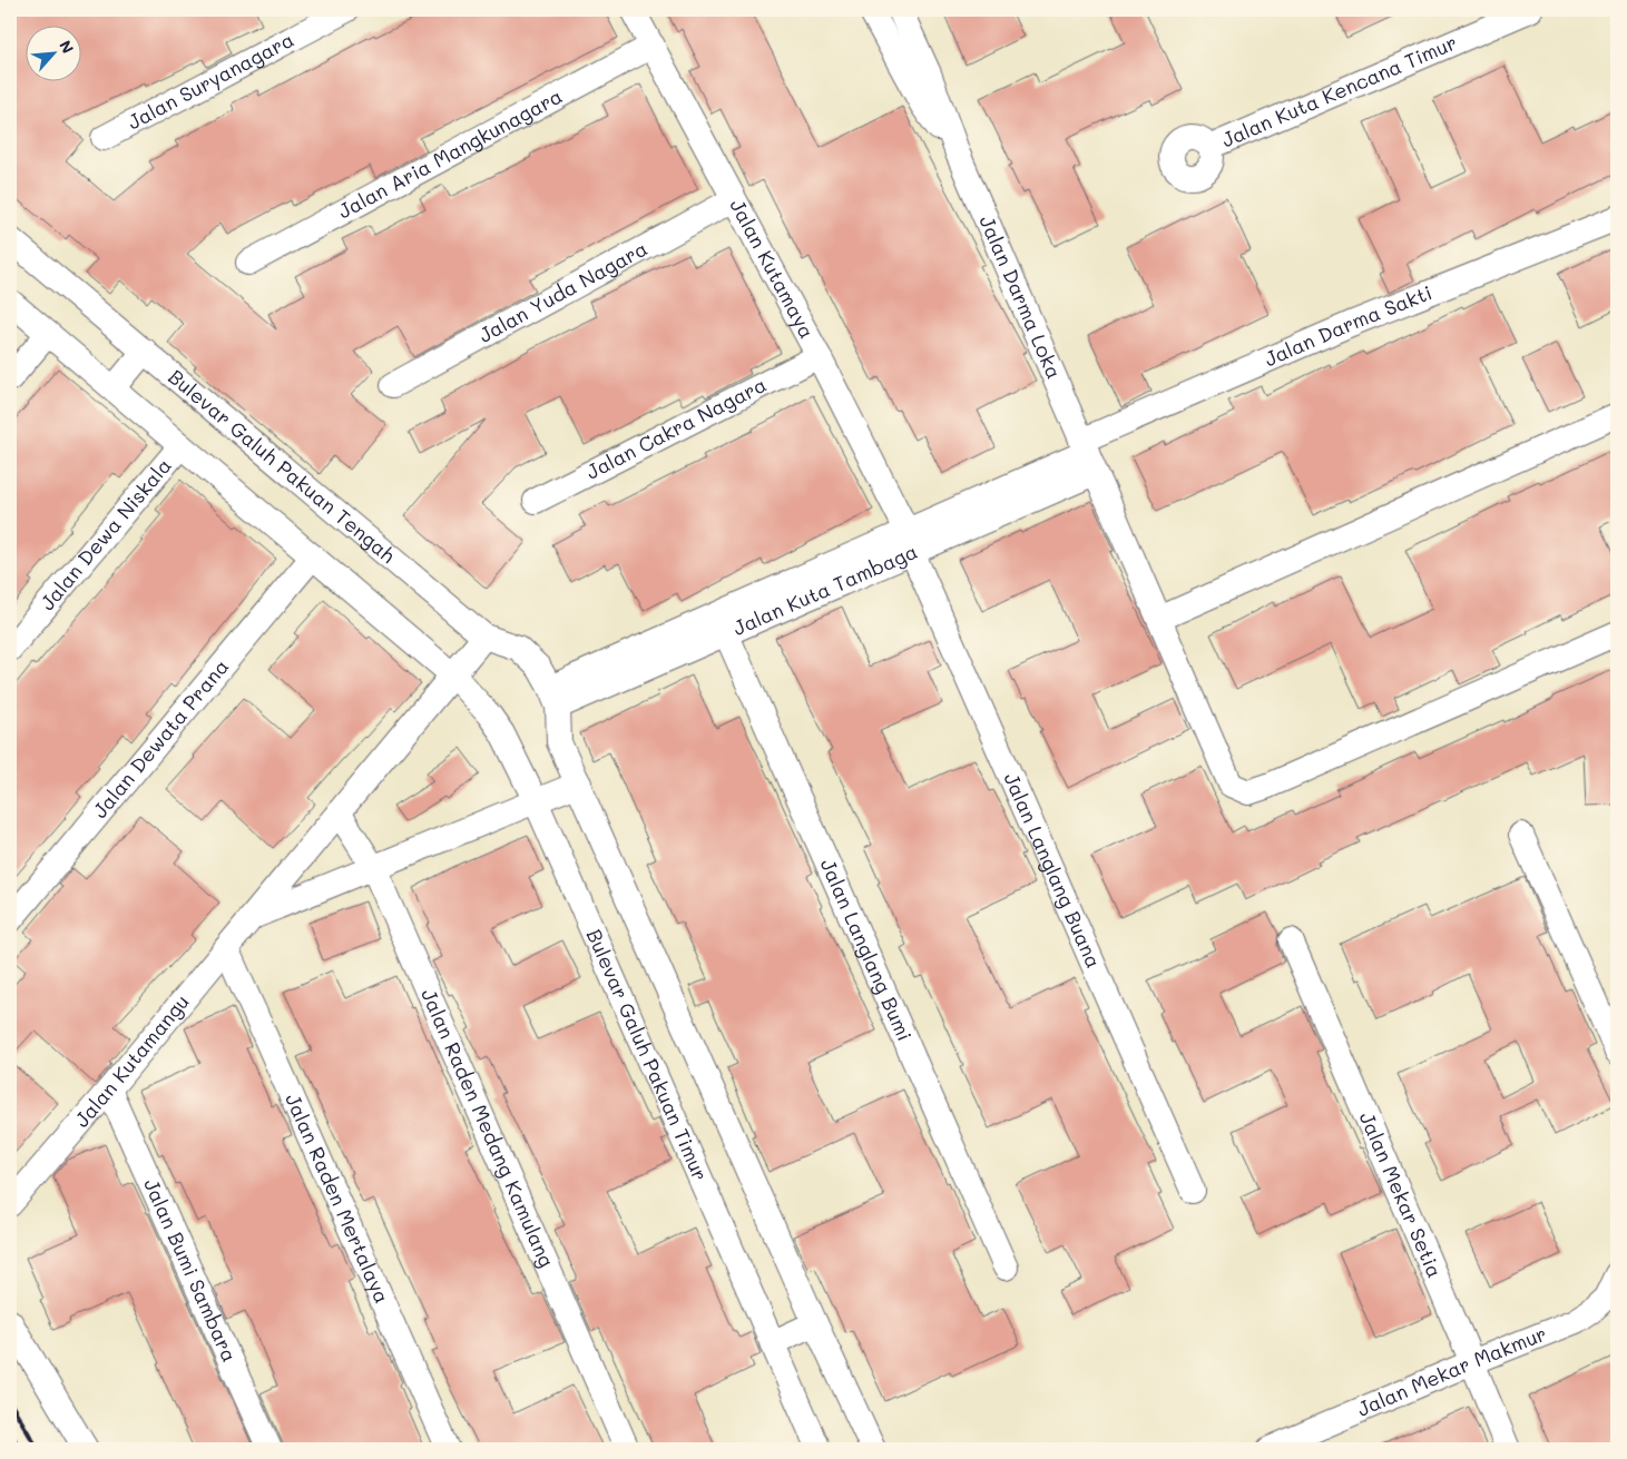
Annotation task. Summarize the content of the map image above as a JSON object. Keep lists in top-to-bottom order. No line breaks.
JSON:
{"streets":{"street":["Jalan Suryanagara","Jalan Kuta Kencana Timur","Jalan Aria Mangkunagara","Jalan Kutamaya","Jalan Yuda Nagara","Jalan Darma Loka","Jalan Darma Sakti","Jalan Cakra Nagara","Bulevar Galuh Pakuan Tengah","Jalan Dewa Niskala","Jalan Kuta Tambaga","Jalan Dewata Prana","Jalan Langlang Buana","Jalan Langlang Bumi","Bulevar Galuh Pakuan Timur","Jalan Kutamangu","Jalan Raden Medang Kamulang","Jalan Mekar Setia","Jalan Raden Mertalaya","Jalan Bumi Sambara","Jalan Mekar Makmur"]},"crossings":[["Jalan Aria Mangkunagara","Jalan Kutamaya"],["Jalan Kutamaya","Jalan Yuda Nagara"],["Jalan Kutamaya","Jalan Cakra Nagara"],["Jalan Kutamaya","Jalan Kuta Tambaga"],["Jalan Kutamaya","Jalan Langlang Buana"],["Jalan Darma Loka","Jalan Darma Sakti"],["Jalan Darma Loka","Jalan Kuta Tambaga"],["Jalan Darma Sakti","Jalan Kuta Tambaga"],["Bulevar Galuh Pakuan Tengah","Jalan Kuta Tambaga"],["Bulevar Galuh Pakuan Tengah","Jalan Kutamangu"],["Jalan Kuta Tambaga","Jalan Langlang Buana"],["Jalan Kuta Tambaga","Jalan Langlang Bumi"],["Bulevar Galuh Pakuan Timur","Jalan Kutamangu"],["Jalan Kutamangu","Jalan Raden Medang Kamulang"],["Jalan Kutamangu","Jalan Raden Mertalaya"],["Jalan Kutamangu","Jalan Bumi Sambara"],["Jalan Mekar Setia","Jalan Mekar Makmur"]],"north":"top right"}
